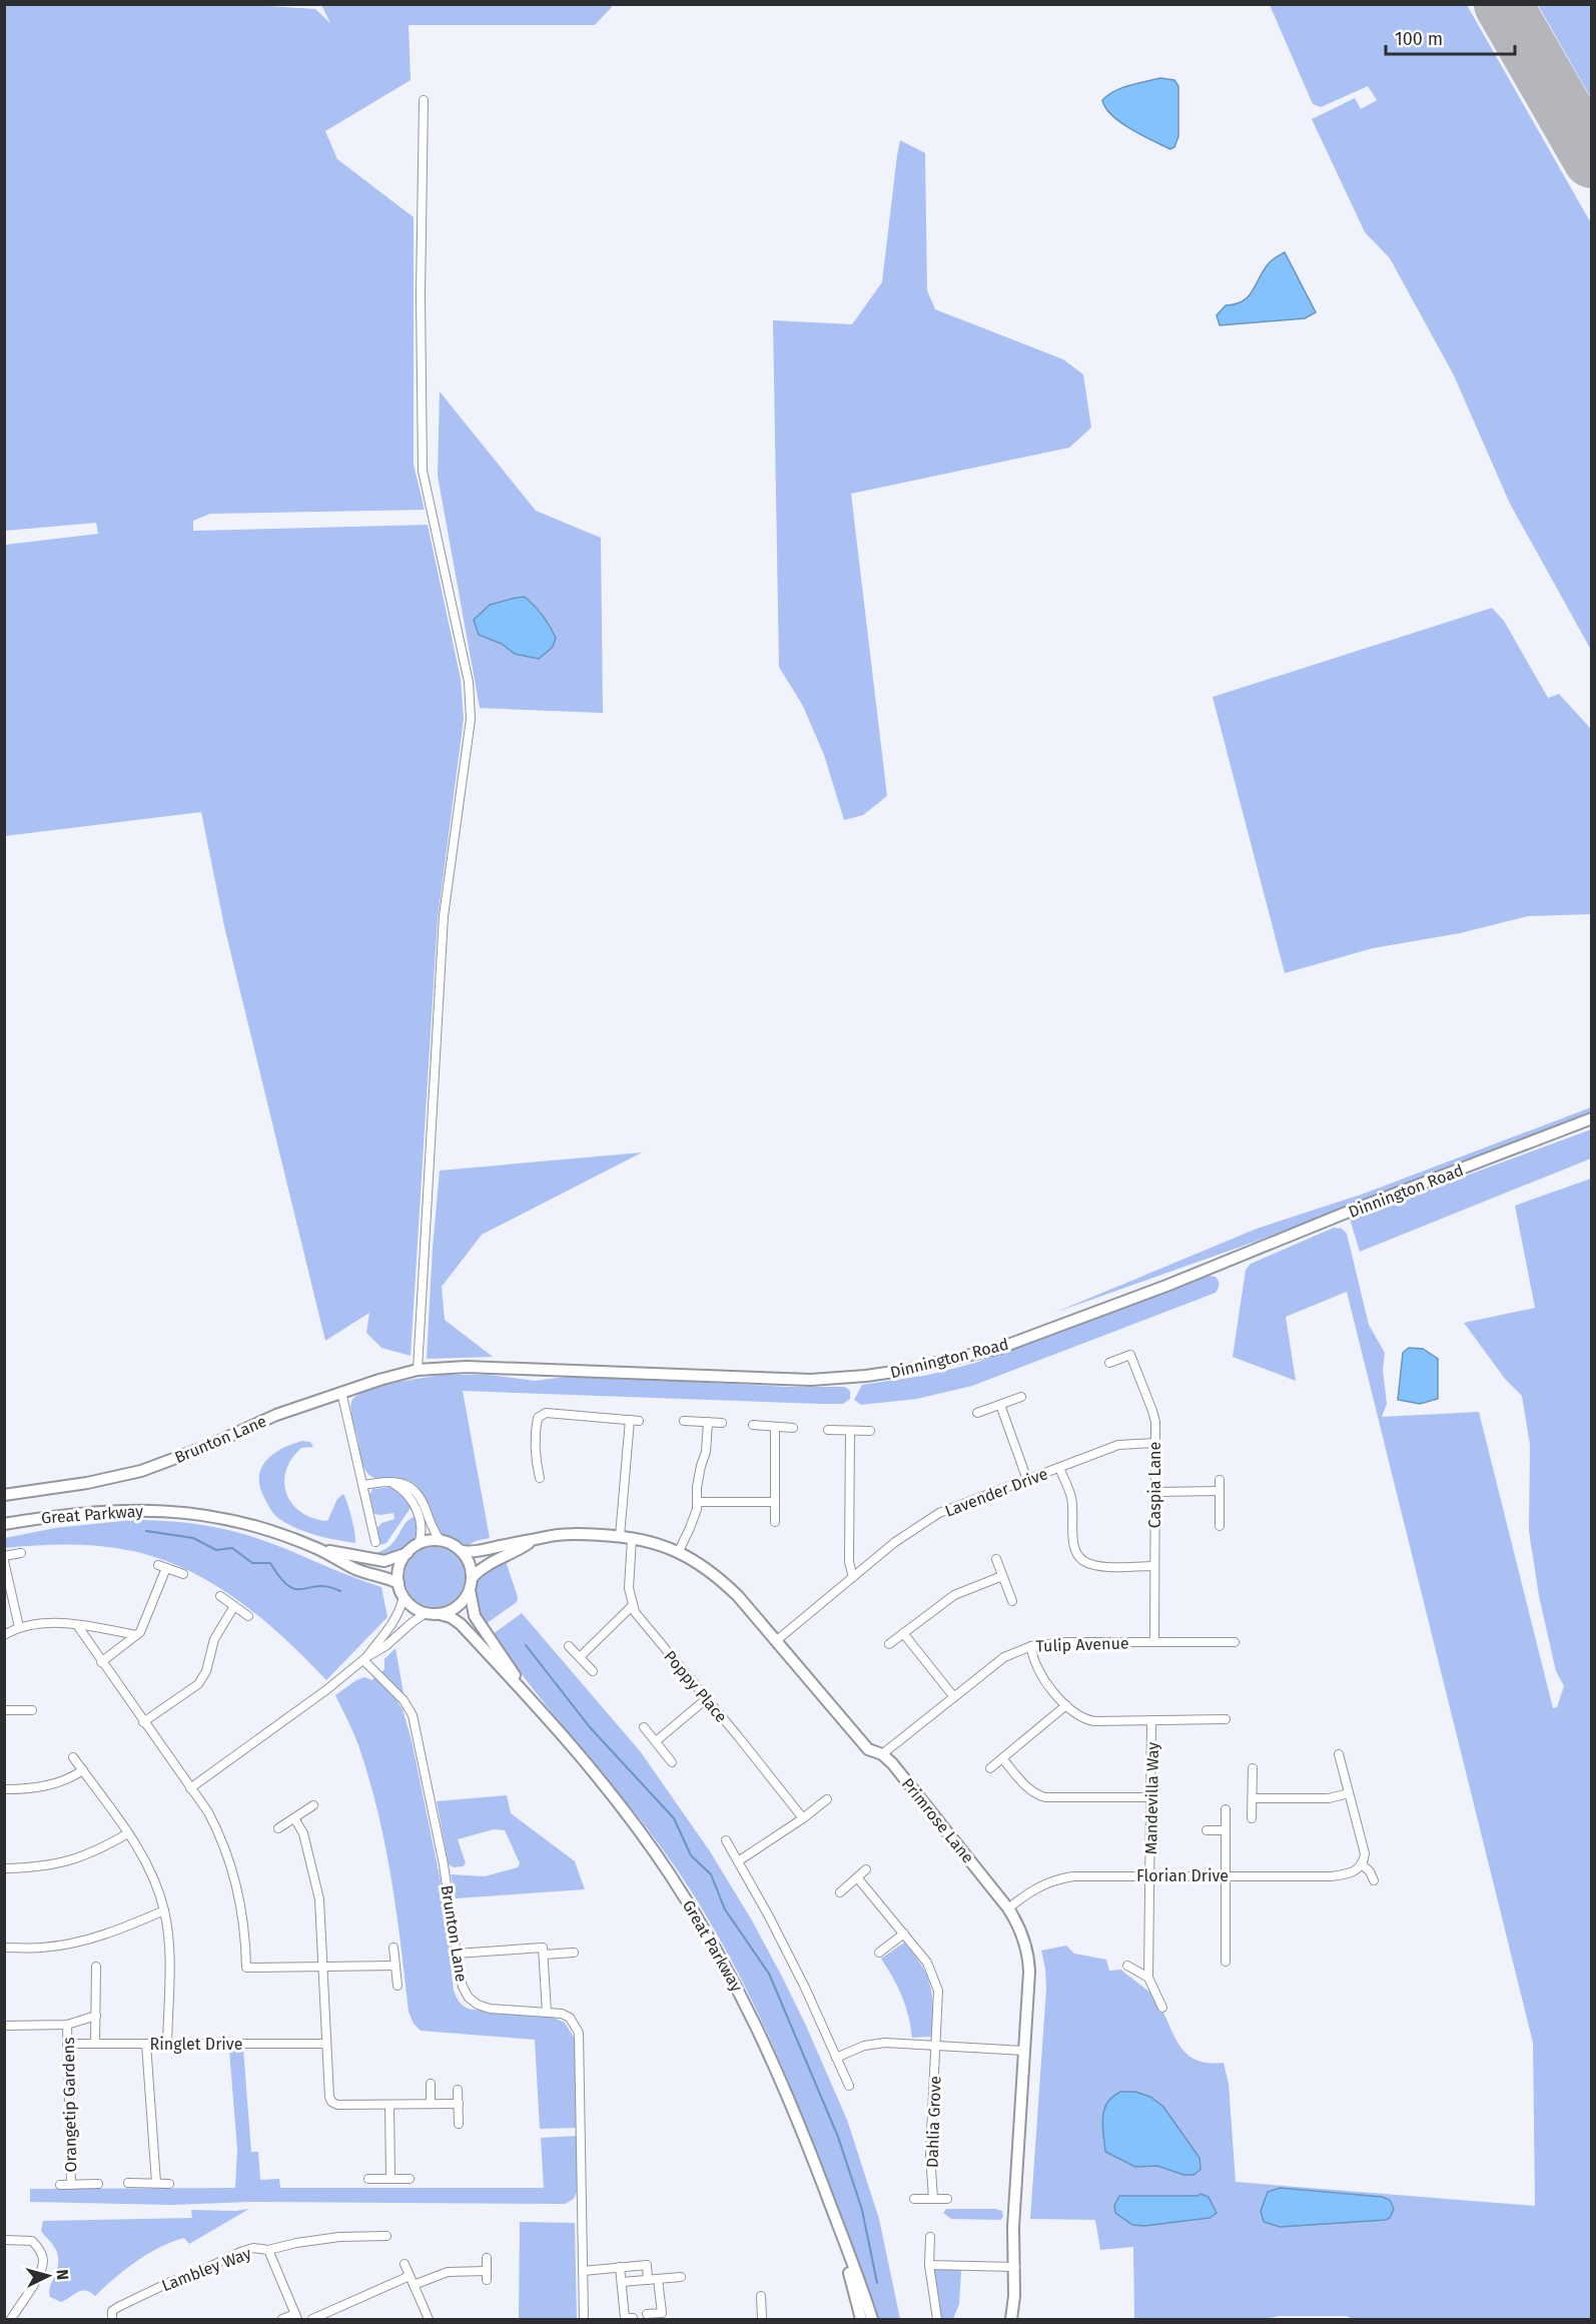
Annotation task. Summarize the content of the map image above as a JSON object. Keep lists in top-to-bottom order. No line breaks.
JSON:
{"streets":{"street":["Dinnington Road","Brunton Lane","Caspia Lane","Lavender Drive","Great Parkway","Tulip Avenue","Poppy Place","Mandevilla Way","Primrose Lane","Florian Drive","Ringlet Drive","Orangetip Gardens","Dahlia Grove","Lambley Way"]},"crossings":[["Dinnington Road","Brunton Lane"],["Caspia Lane","Lavender Drive"],["Caspia Lane","Tulip Avenue"],["Lavender Drive","Primrose Lane"],["Great Parkway","Primrose Lane"],["Tulip Avenue","Mandevilla Way"],["Tulip Avenue","Primrose Lane"],["Poppy Place","Primrose Lane"],["Mandevilla Way","Florian Drive"],["Primrose Lane","Florian Drive"],["Ringlet Drive","Orangetip Gardens"]],"scale_bar":"100 m","north":"right"}
